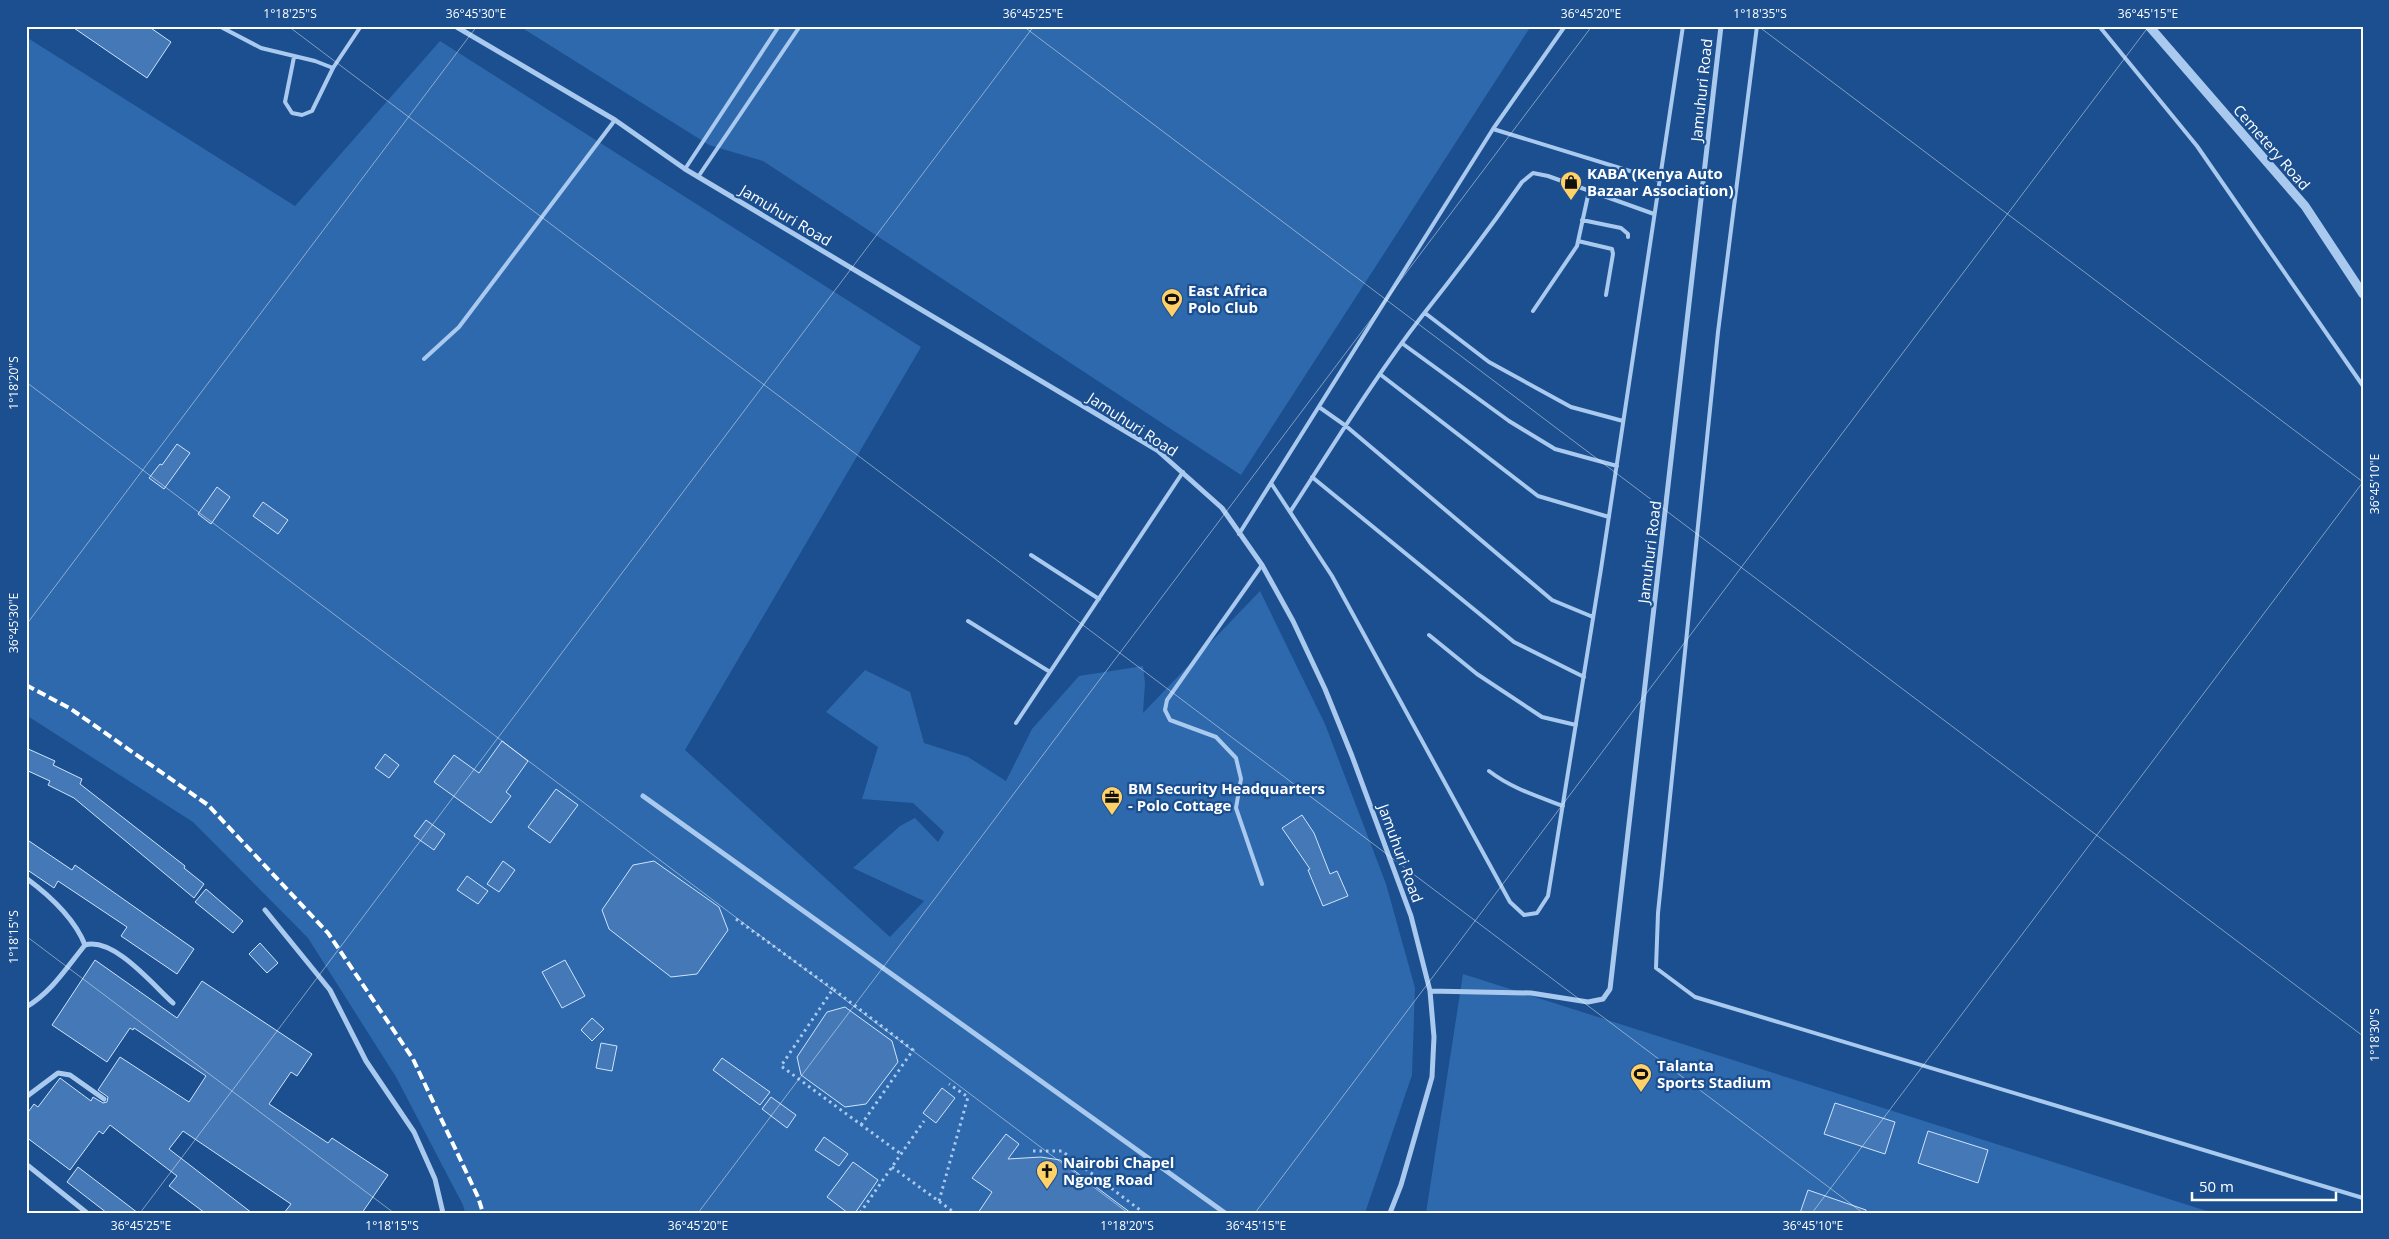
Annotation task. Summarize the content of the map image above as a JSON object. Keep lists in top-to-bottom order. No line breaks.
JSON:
{"streets":{"street":["Jamuhuri Road","Cemetery Road"]},"places":{"shop":["KABA (Kenya Auto Bazaar Association)"],"sports":["East Africa Polo Club","Talanta Sports Stadium"],"office":["BM Security Headquarters - Polo Cottage"],"church":["Nairobi Chapel Ngong Road"]},"scale_bar":"50 m","coordinates":["1°18'25\"S","36°45'30\"E","36°45'25\"E","36°45'20\"E","1°18'35\"S","36°45'15\"E","1°18'20\"S","36°45'10\"E","1°18'15\"S","1°18'30\"S"]}
